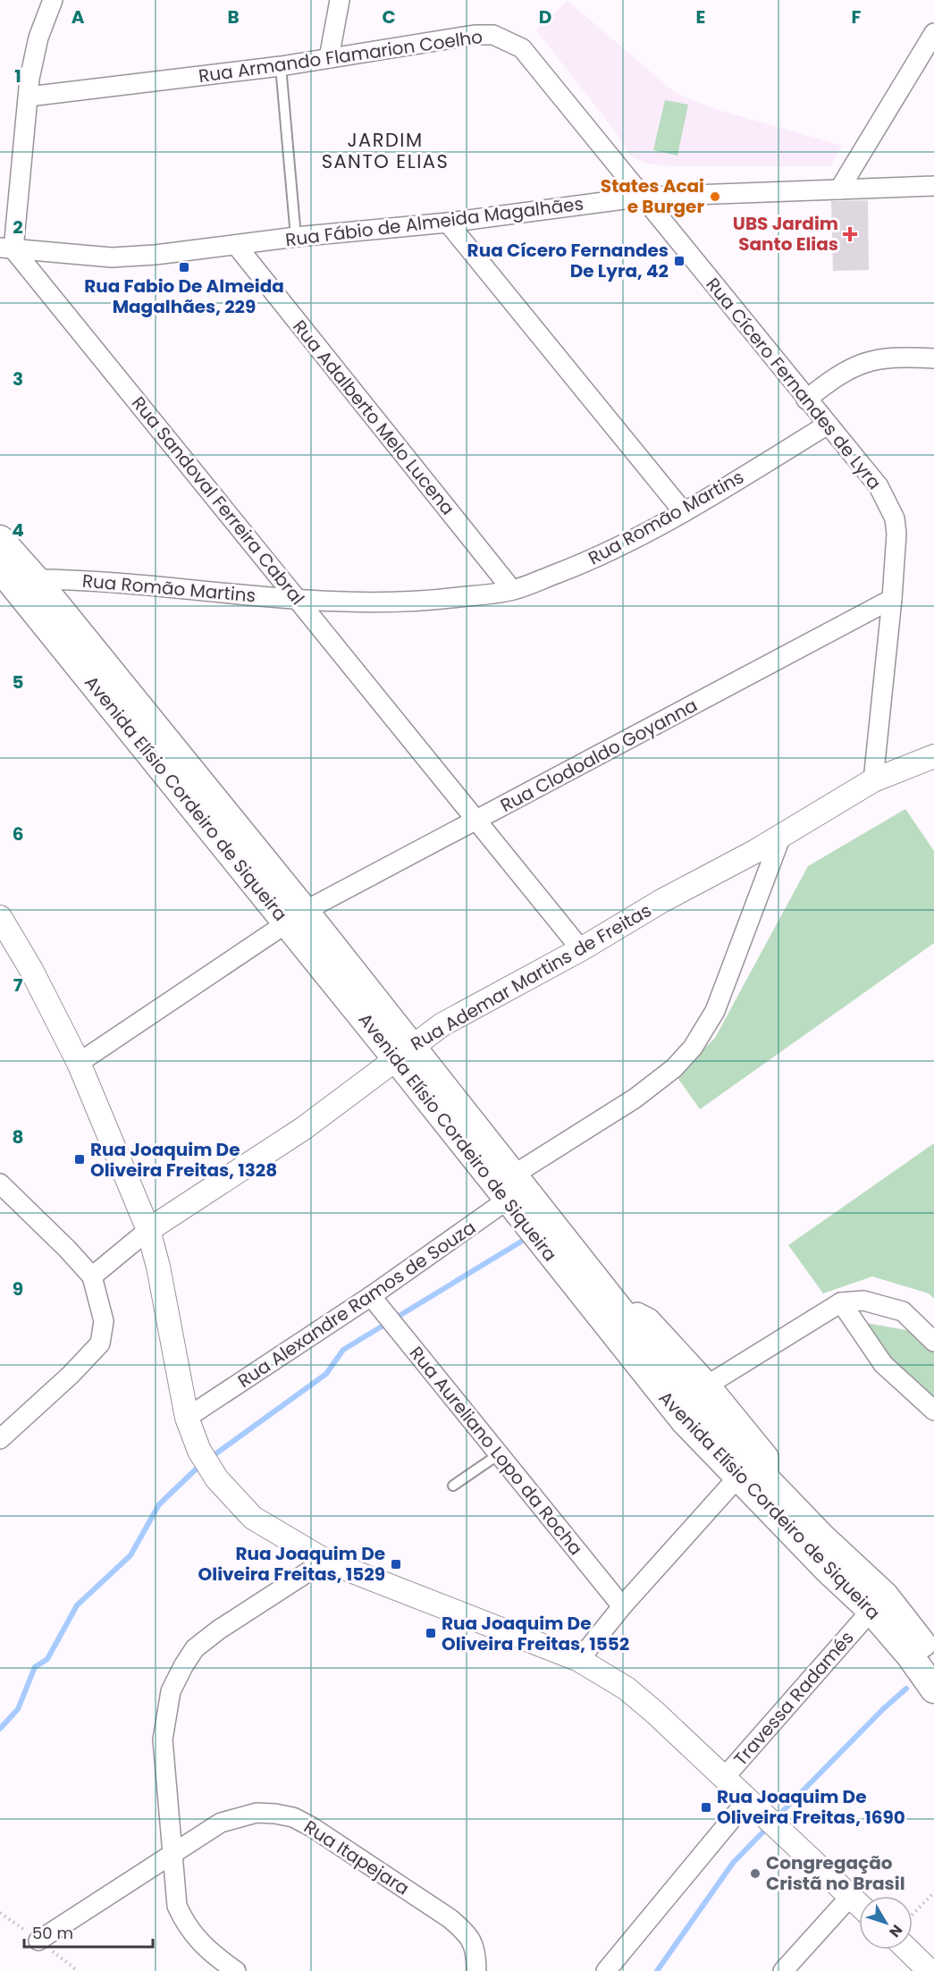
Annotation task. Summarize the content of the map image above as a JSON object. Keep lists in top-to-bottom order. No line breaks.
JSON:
{"streets":{"main road":["Avenida Elísio Cordeiro de Siqueira"],"street":["Rua Armando Flamarion Coelho","Rua Fábio de Almeida Magalhães","Rua Cícero Fernandes de Lyra","Rua Adalberto Melo Lucena","Rua Sandoval Ferreira Cabral","Rua Romão Martins","Rua Clodoaldo Goyanna","Rua Ademar Martins de Freitas","Rua Alexandre Ramos de Souza","Rua Aureliano Lopo da Rocha","Travessa Radamés","Rua Itapejara"]},"crossings":[["Rua Armando Flamarion Coelho","Rua Fábio de Almeida Magalhães"],["Rua Armando Flamarion Coelho","Rua Cícero Fernandes de Lyra"],["Rua Fábio de Almeida Magalhães","Rua Cícero Fernandes de Lyra"],["Rua Fábio de Almeida Magalhães","Rua Adalberto Melo Lucena"],["Rua Fábio de Almeida Magalhães","Rua Sandoval Ferreira Cabral"],["Rua Cícero Fernandes de Lyra","Rua Romão Martins"],["Rua Cícero Fernandes de Lyra","Rua Clodoaldo Goyanna"],["Rua Cícero Fernandes de Lyra","Rua Ademar Martins de Freitas"],["Rua Adalberto Melo Lucena","Rua Romão Martins"],["Rua Sandoval Ferreira Cabral","Rua Romão Martins"],["Rua Sandoval Ferreira Cabral","Rua Clodoaldo Goyanna"],["Rua Sandoval Ferreira Cabral","Rua Ademar Martins de Freitas"],["Rua Romão Martins","Avenida Elísio Cordeiro de Siqueira"],["Rua Clodoaldo Goyanna","Avenida Elísio Cordeiro de Siqueira"],["Avenida Elísio Cordeiro de Siqueira","Rua Ademar Martins de Freitas"],["Avenida Elísio Cordeiro de Siqueira","Rua Alexandre Ramos de Souza"],["Avenida Elísio Cordeiro de Siqueira","Travessa Radamés"],["Rua Ademar Martins de Freitas","Rua Alexandre Ramos de Souza"],["Rua Alexandre Ramos de Souza","Rua Aureliano Lopo da Rocha"]],"districts":["JARDIM SANTO ELIAS"],"places":{"other":["States Acai e Burger","Congregação Cristã no Brasil"],"health":["UBS Jardim Santo Elias"],"transit":["Rua Cícero Fernandes De Lyra, 42","Rua Fabio De Almeida Magalhães, 229","Rua Joaquim De Oliveira Freitas, 1328","Rua Joaquim De Oliveira Freitas, 1529","Rua Joaquim De Oliveira Freitas, 1552","Rua Joaquim De Oliveira Freitas, 1690"]},"scale_bar":"50 m","north":"bottom right","grid":{"columns":["A","B","C","D","E","F"],"rows":["1","2","3","4","5","6","7","8","9"]}}
